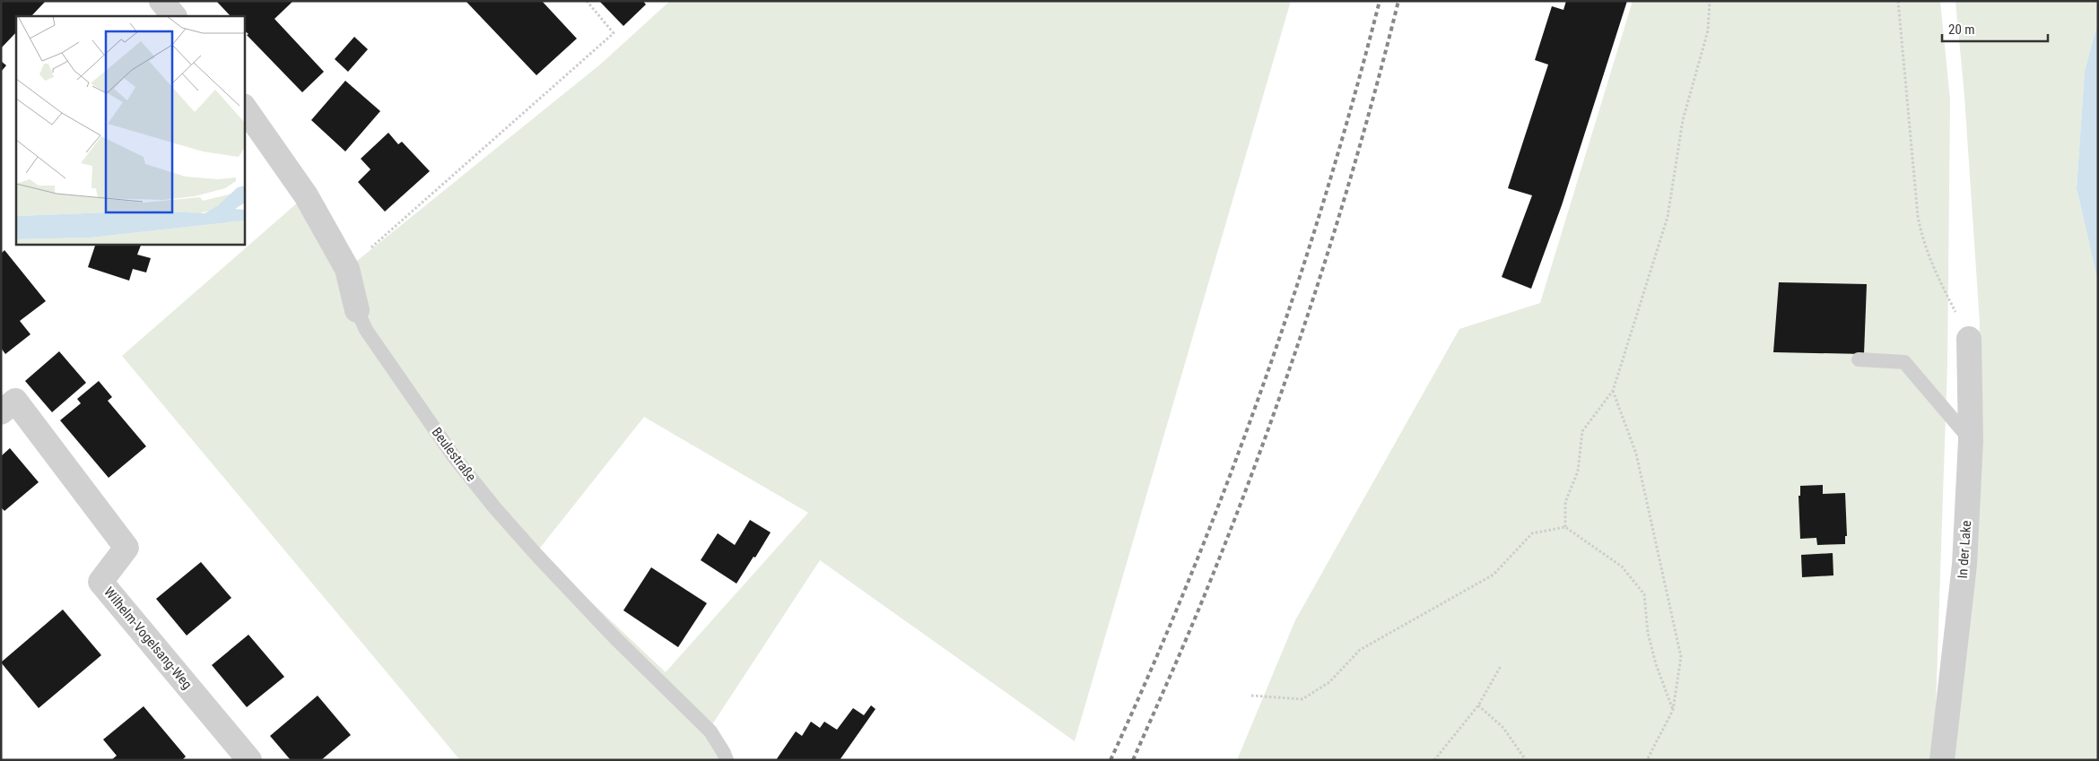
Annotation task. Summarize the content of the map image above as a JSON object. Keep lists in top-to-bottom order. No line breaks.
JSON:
{"streets":{"street":["Beulestraße","In der Lake","Wilhelm-Vogelsang-Weg"]},"scale_bar":"20 m"}
